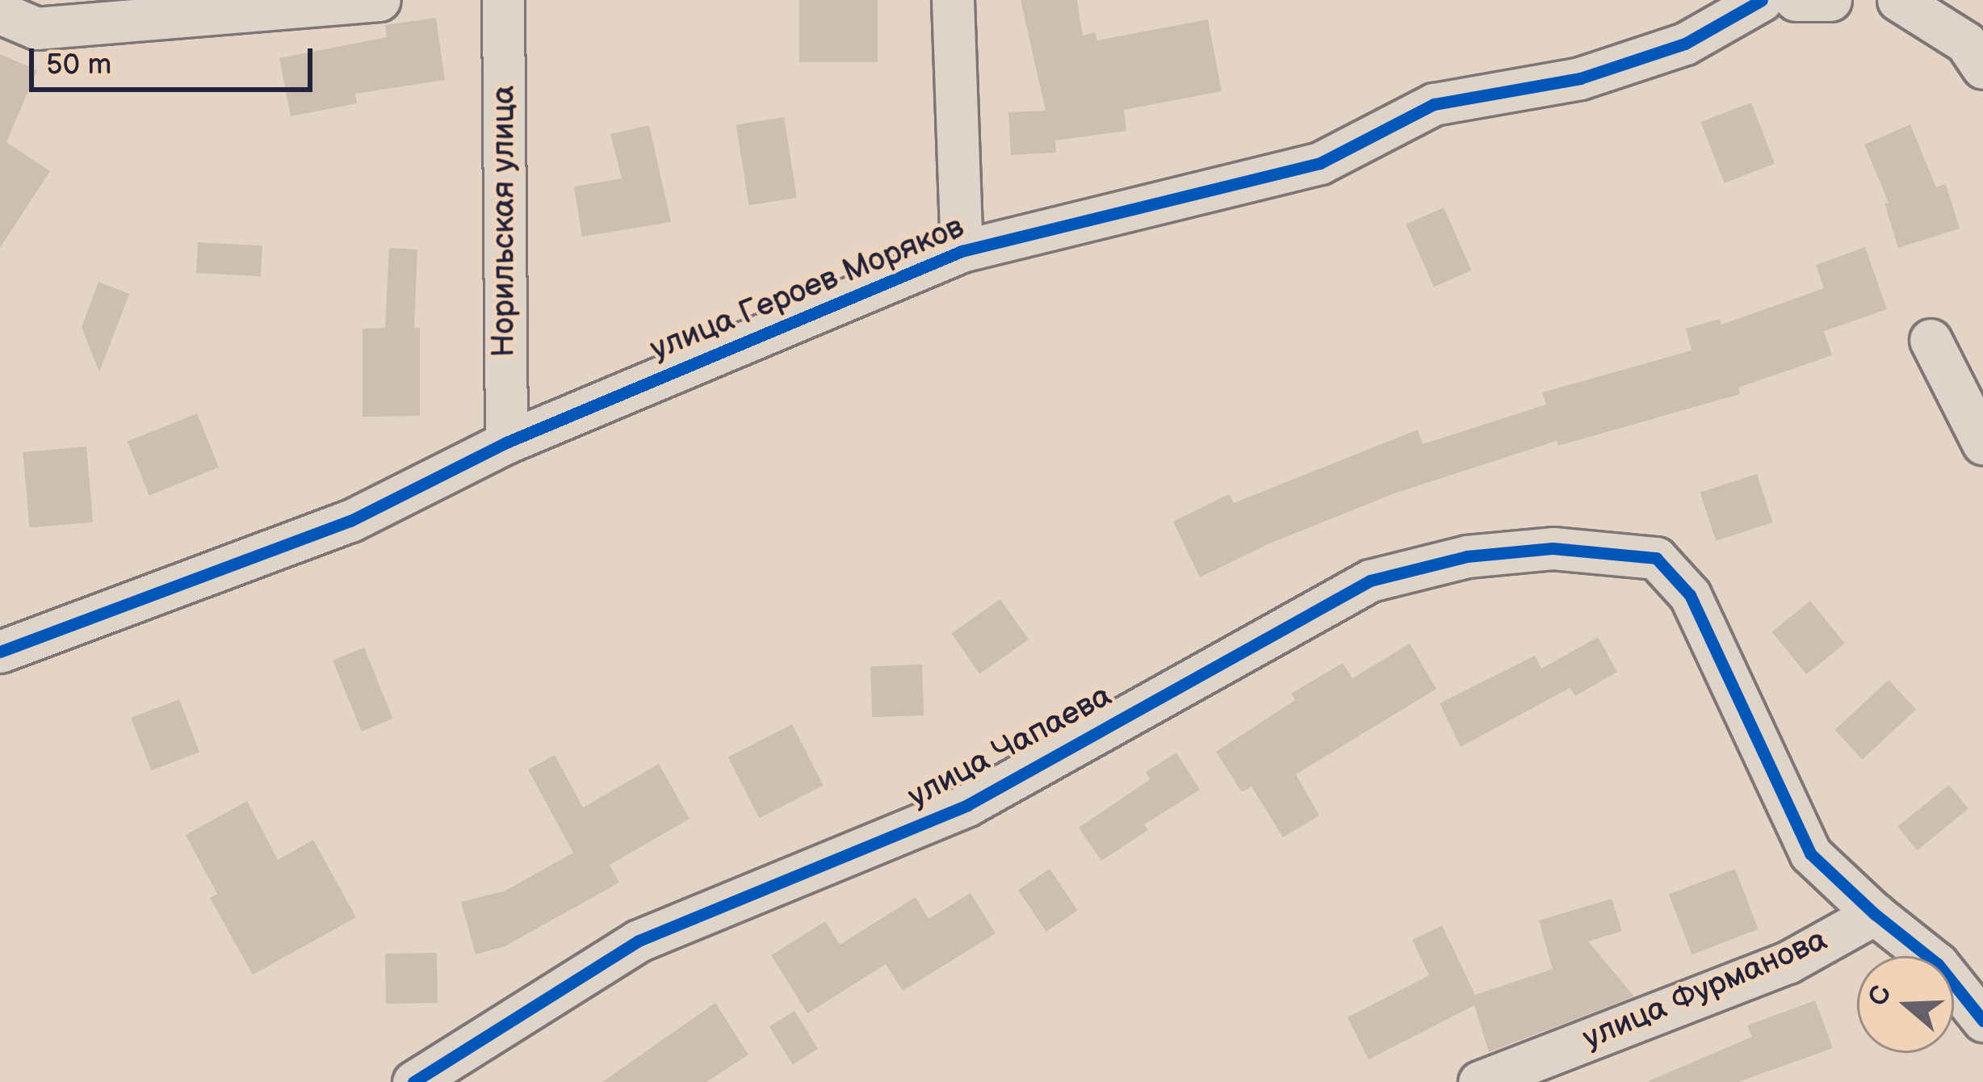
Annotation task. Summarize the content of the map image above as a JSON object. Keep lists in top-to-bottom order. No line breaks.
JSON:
{"streets":{"street":["Норильская улица","улица Героев Моряков","улица Чапаева","улица Фурманова"]},"crossings":[["Норильская улица","улица Героев Моряков"],["улица Чапаева","улица Фурманова"]],"scale_bar":"50 m","north":"left"}
